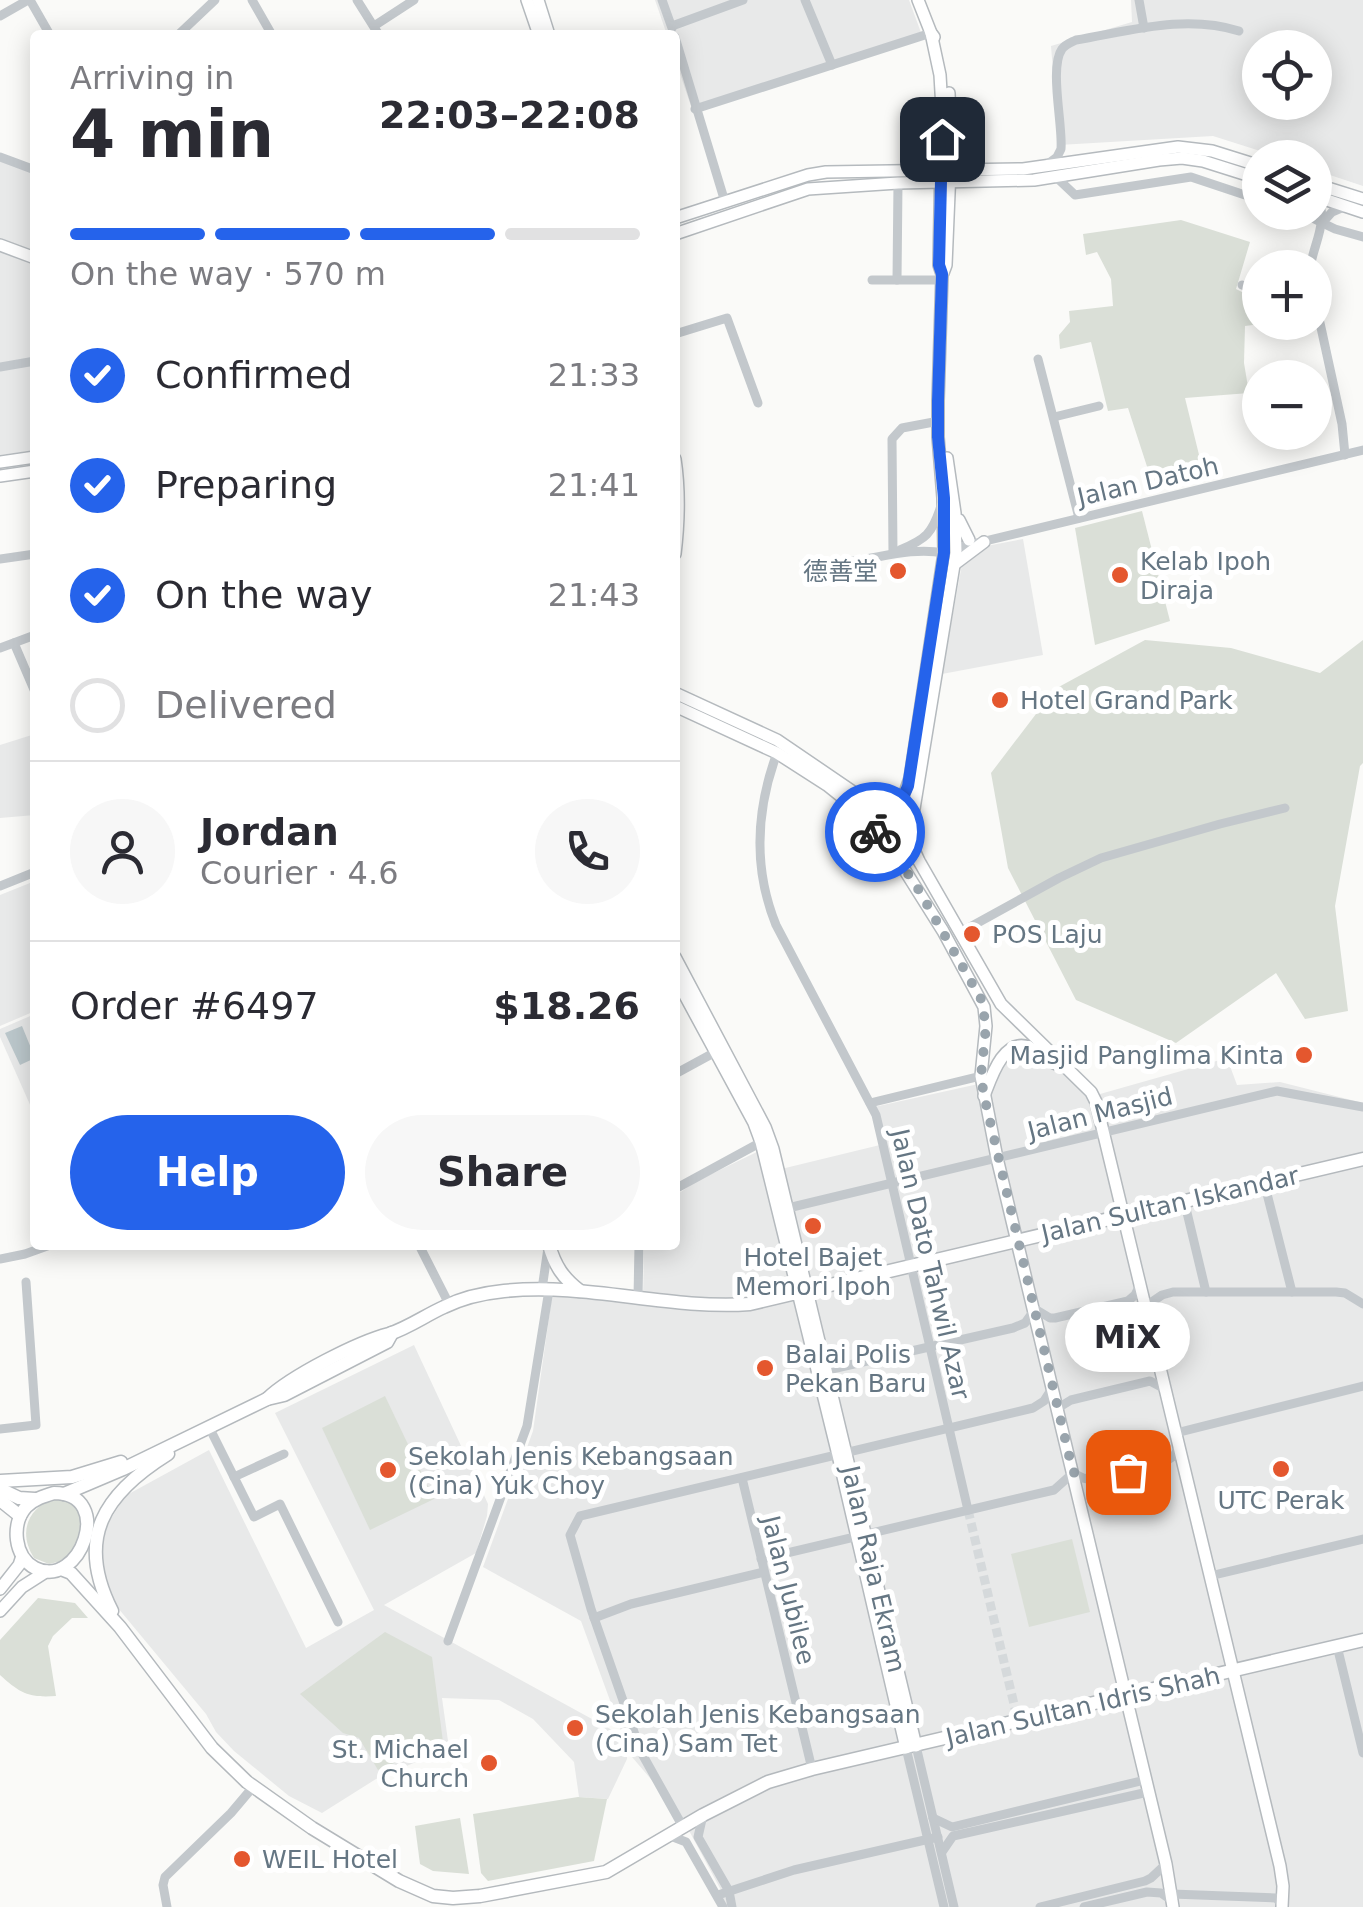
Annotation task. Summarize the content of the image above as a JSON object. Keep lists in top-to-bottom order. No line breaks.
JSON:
{"streets":{"highway":["Jalan Sultan Iskandar","Jalan Sultan Idris Shah"],"main road":["Jalan Raja Ekram"],"street":["Jalan Datoh","Jalan Masjid","Jalan Dato Tahwil Azar","Jalan Jubilee"]},"crossings":[["Jalan Masjid","Jalan Dato Tahwil Azar"],["Jalan Sultan Iskandar","Jalan Dato Tahwil Azar"],["Jalan Sultan Iskandar","Jalan Raja Ekram"],["Jalan Sultan Iskandar","Jalan Sultan Idris Shah"],["Jalan Raja Ekram","Jalan Sultan Idris Shah"],["Jalan Jubilee","Jalan Sultan Idris Shah"]],"places":["德善堂","Kelab Ipoh Diraja","Hotel Grand Park","POS Laju","Masjid Panglima Kinta","Hotel Bajet Memori Ipoh","Balai Polis Pekan Baru","UTC Perak","Sekolah Jenis Kebangsaan (Cina) Yuk Choy","MiX","Sekolah Jenis Kebangsaan (Cina) Sam Tet","St. Michael Church","WEIL Hotel"],"page":{"map_buttons":["+","−"],"heading":["4 min","Arriving in","22:03–22:08"],"panel":["Jordan","Courier · 4.6","Order #6497","$18.26"],"bar":"On the way · 570 m","list":[["Confirmed","21:33"],["Preparing","21:41"],["On the way","21:43"],"Delivered"],"buttons":["Help","Share"],"bubble":"MiX"}}
